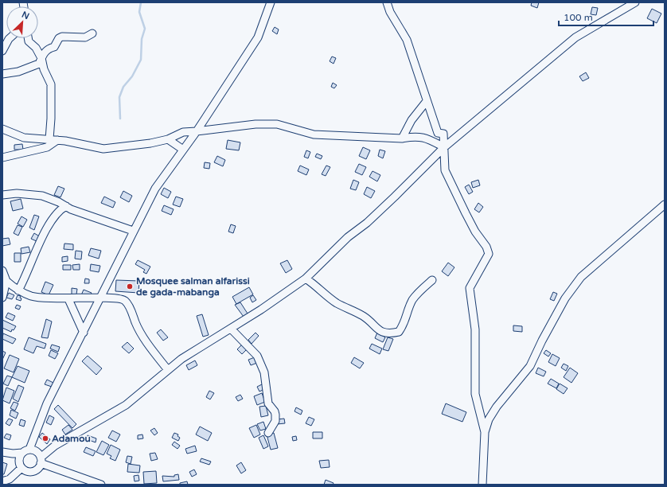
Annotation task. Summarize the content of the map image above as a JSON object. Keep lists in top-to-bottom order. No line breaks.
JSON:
{"places":["Mosquee salman alfarissi de gada-mabanga","Adamou"],"scale_bar":"100 m","north":"top right"}
